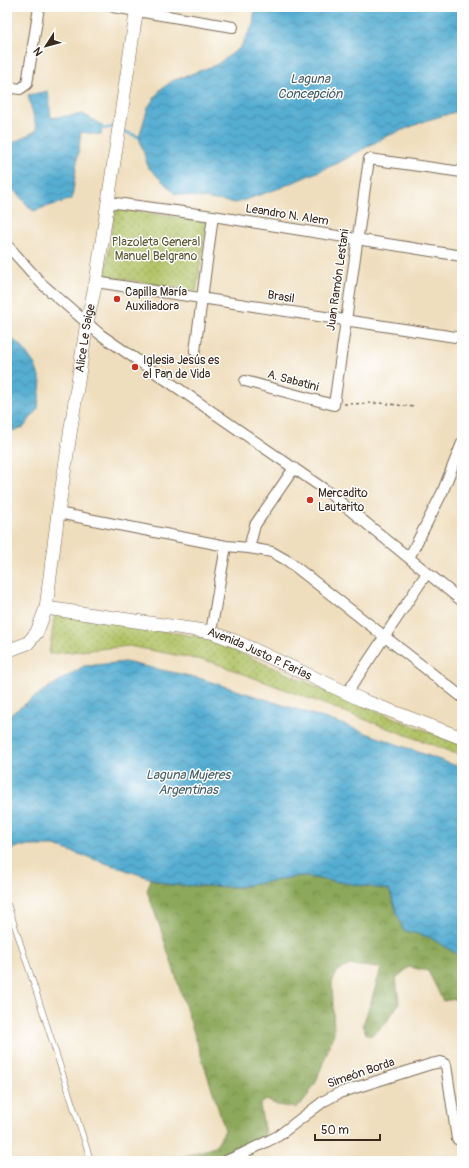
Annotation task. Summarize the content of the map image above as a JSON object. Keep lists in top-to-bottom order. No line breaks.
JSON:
{"streets":{"street":["Leandro N. Alem","Juan Ramón Lestani","Brasil","Alice Le Saige","A. Sabatini","Avenida Justo P. Farías","Simeón Borda"]},"crossings":[["Leandro N. Alem","Juan Ramón Lestani"],["Leandro N. Alem","Alice Le Saige"],["Juan Ramón Lestani","Brasil"],["Juan Ramón Lestani","A. Sabatini"],["Brasil","Alice Le Saige"],["Alice Le Saige","Avenida Justo P. Farías"]],"water":["Laguna Concepción","Laguna Mujeres Argentinas"],"parks":["Plazoleta General Manuel Belgrano"],"places":["Capilla María Auxiliadora","Iglesia Jesús es el Pan de Vida","Mercadito Lautarito"],"scale_bar":"50 m","north":"bottom left"}
